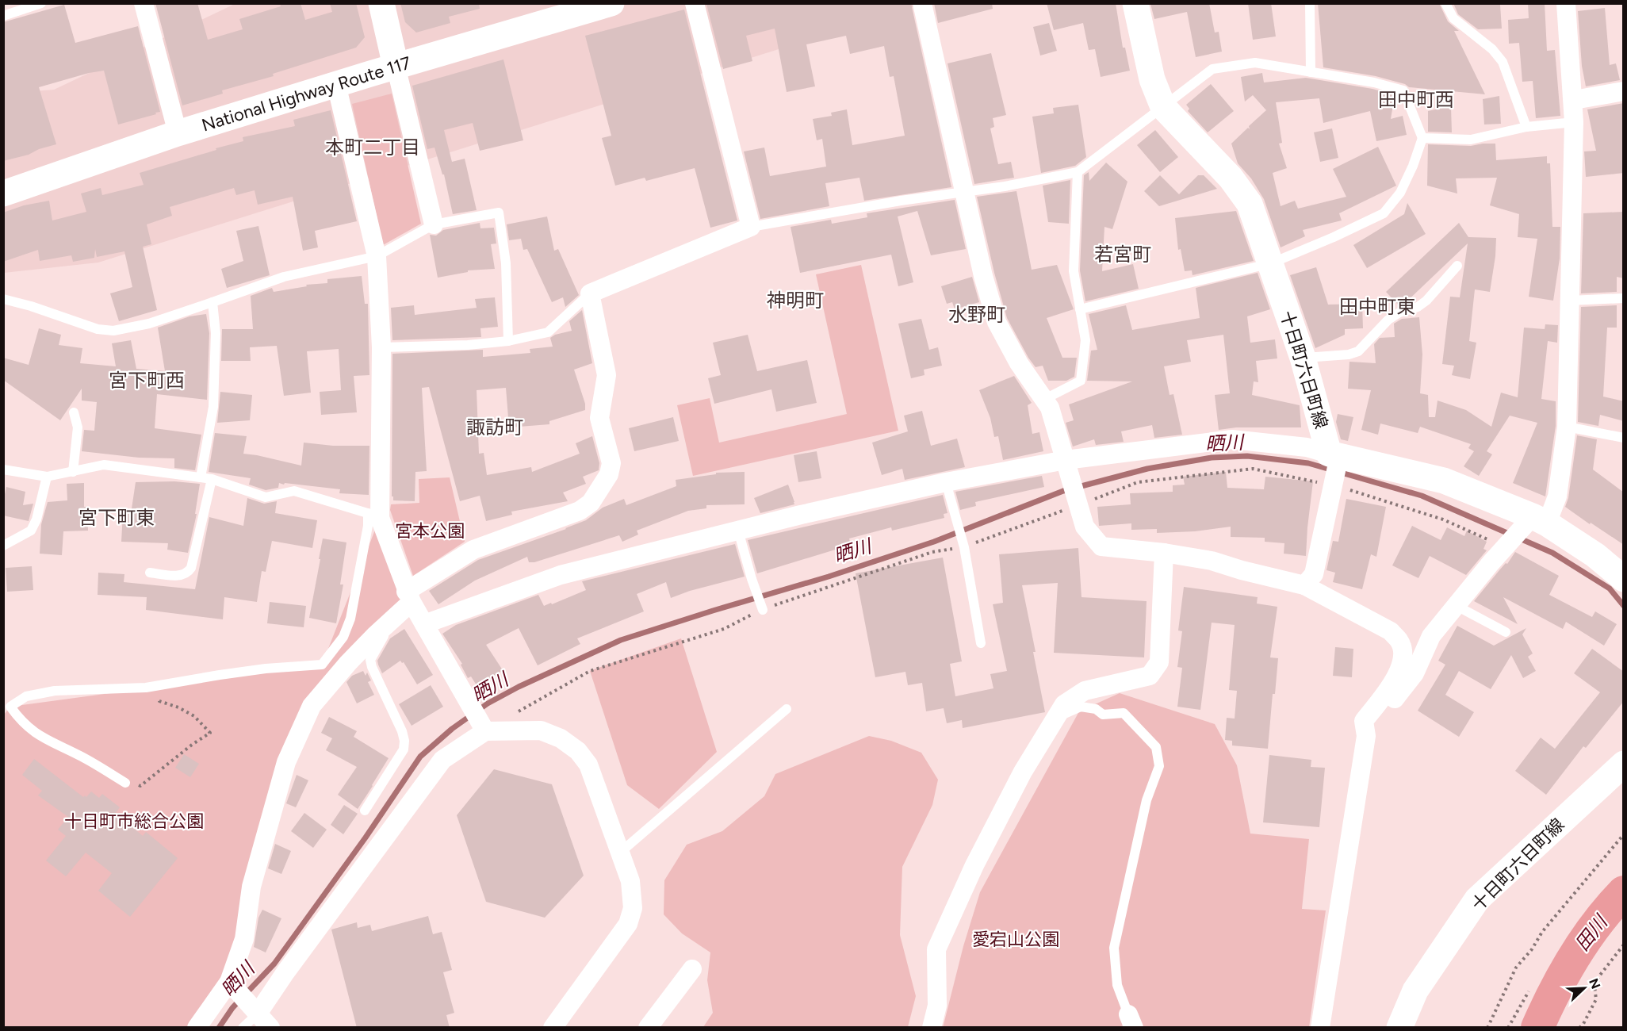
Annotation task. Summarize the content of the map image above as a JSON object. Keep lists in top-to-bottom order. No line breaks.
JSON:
{"streets":{"main road":["National Highway Route 117","十日町六日町線"]},"districts":["田中町西","本町二丁目","若宮町","神明町","田中町東","水野町","宮下町西","諏訪町","宮下町東"],"water":["晒川","田川"],"parks":["宮本公園","十日町市総合公園","愛宕山公園"],"north":"top right"}
